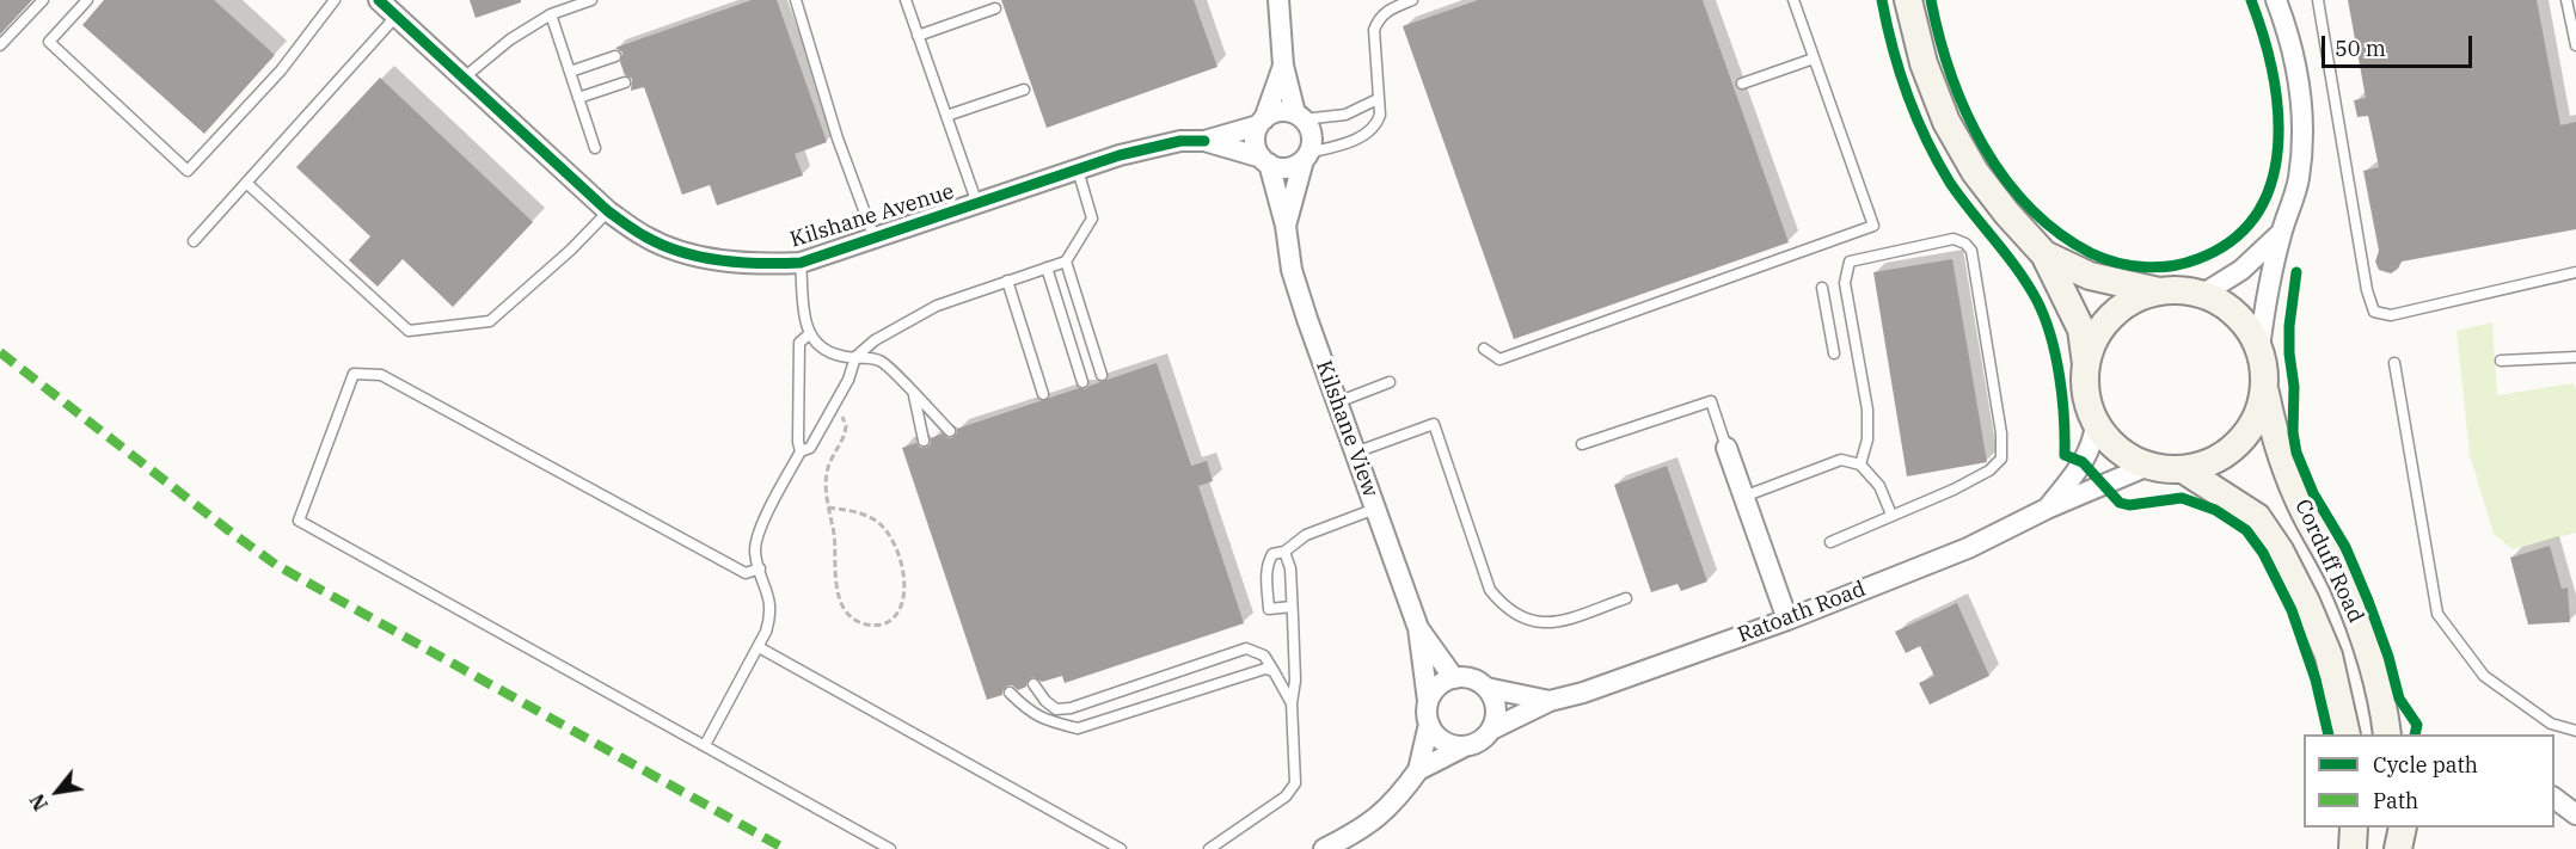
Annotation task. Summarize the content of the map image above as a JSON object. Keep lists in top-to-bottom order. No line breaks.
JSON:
{"streets":{"street":["Kilshane Avenue","Kilshane View","Corduff Road","Ratoath Road"]},"crossings":[["Kilshane Avenue","Kilshane View"],["Kilshane View","Ratoath Road"],["Corduff Road","Ratoath Road"]],"legend":["Cycle path","Path"],"scale_bar":"50 m","north":"bottom left"}
